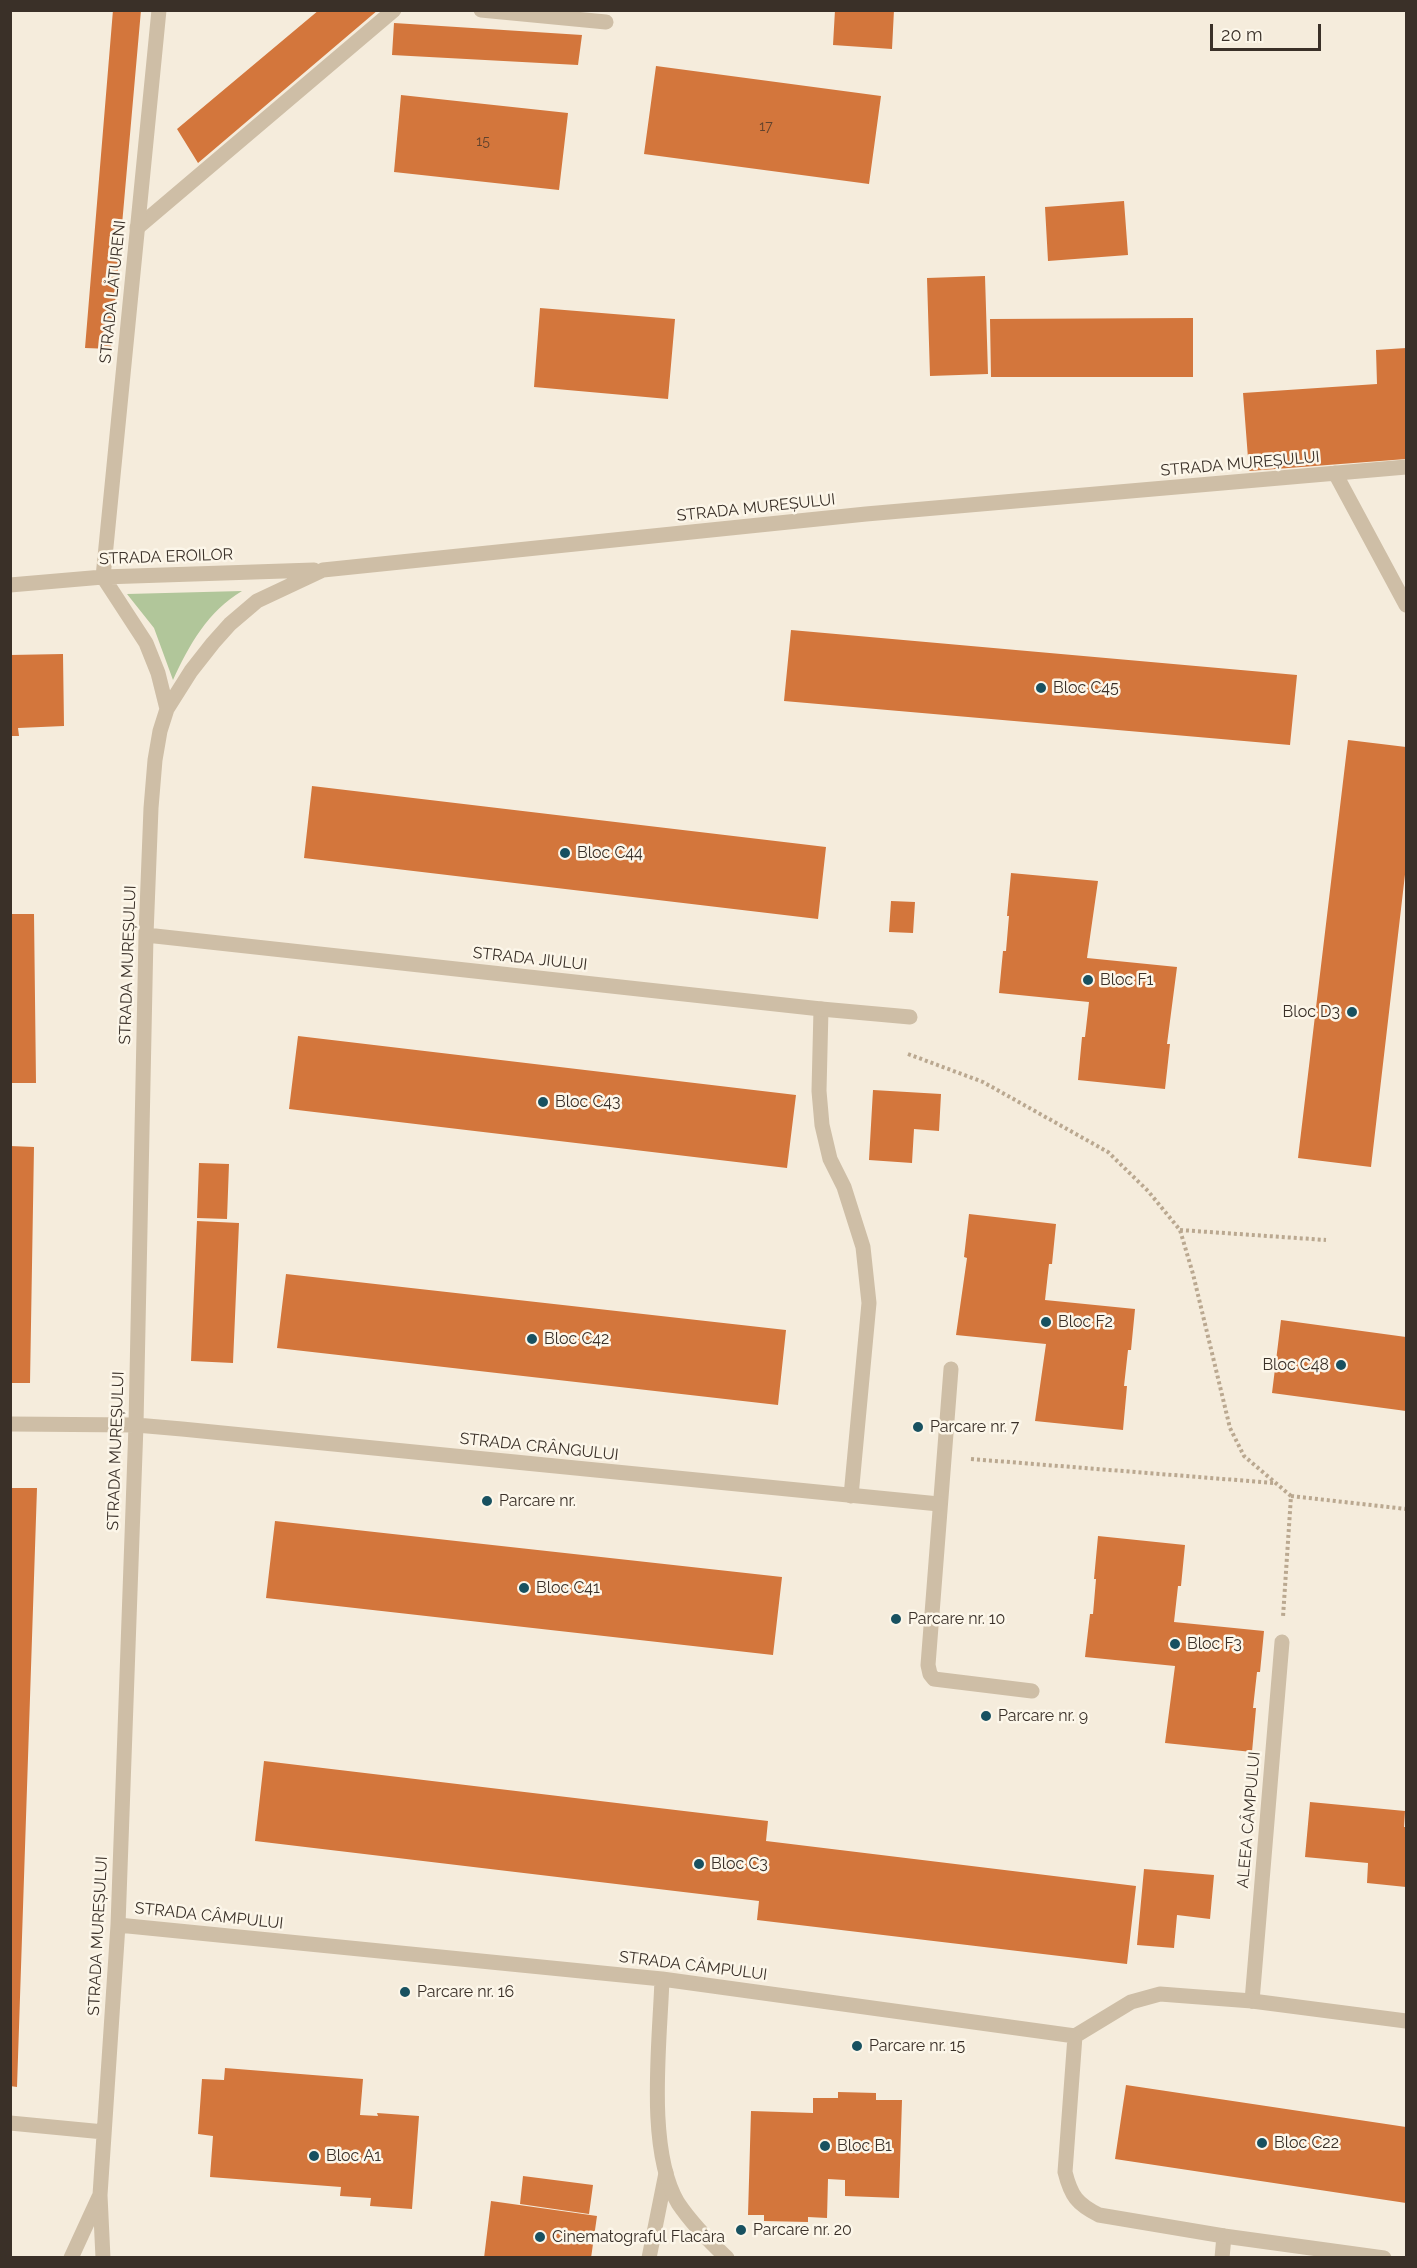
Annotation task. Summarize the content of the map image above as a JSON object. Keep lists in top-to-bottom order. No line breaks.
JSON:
{"streets":{"street":["STRADA LĂTURENI","STRADA MUREȘULUI","STRADA EROILOR","STRADA JIULUI","STRADA CRÂNGULUI","ALEEA CÂMPULUI","STRADA CÂMPULUI"]},"crossings":[["STRADA LĂTURENI","STRADA EROILOR"],["STRADA MUREȘULUI","STRADA EROILOR"],["STRADA MUREȘULUI","STRADA JIULUI"],["STRADA MUREȘULUI","STRADA CRÂNGULUI"],["STRADA MUREȘULUI","STRADA CÂMPULUI"]],"places":["Bloc C45","Bloc C44","Bloc F1","Bloc D3","Bloc C43","Bloc F2","Bloc C42","Bloc C48","Parcare nr. 7","Parcare nr.","Bloc C41","Parcare nr. 10","Bloc F3","Parcare nr. 9","Bloc C3","Parcare nr. 16","Parcare nr. 15","Bloc C22","Bloc B1","Bloc A1","Parcare nr. 20","Cinematograful Flacăra"],"house_numbers":["17","15"],"scale_bar":"20 m"}
